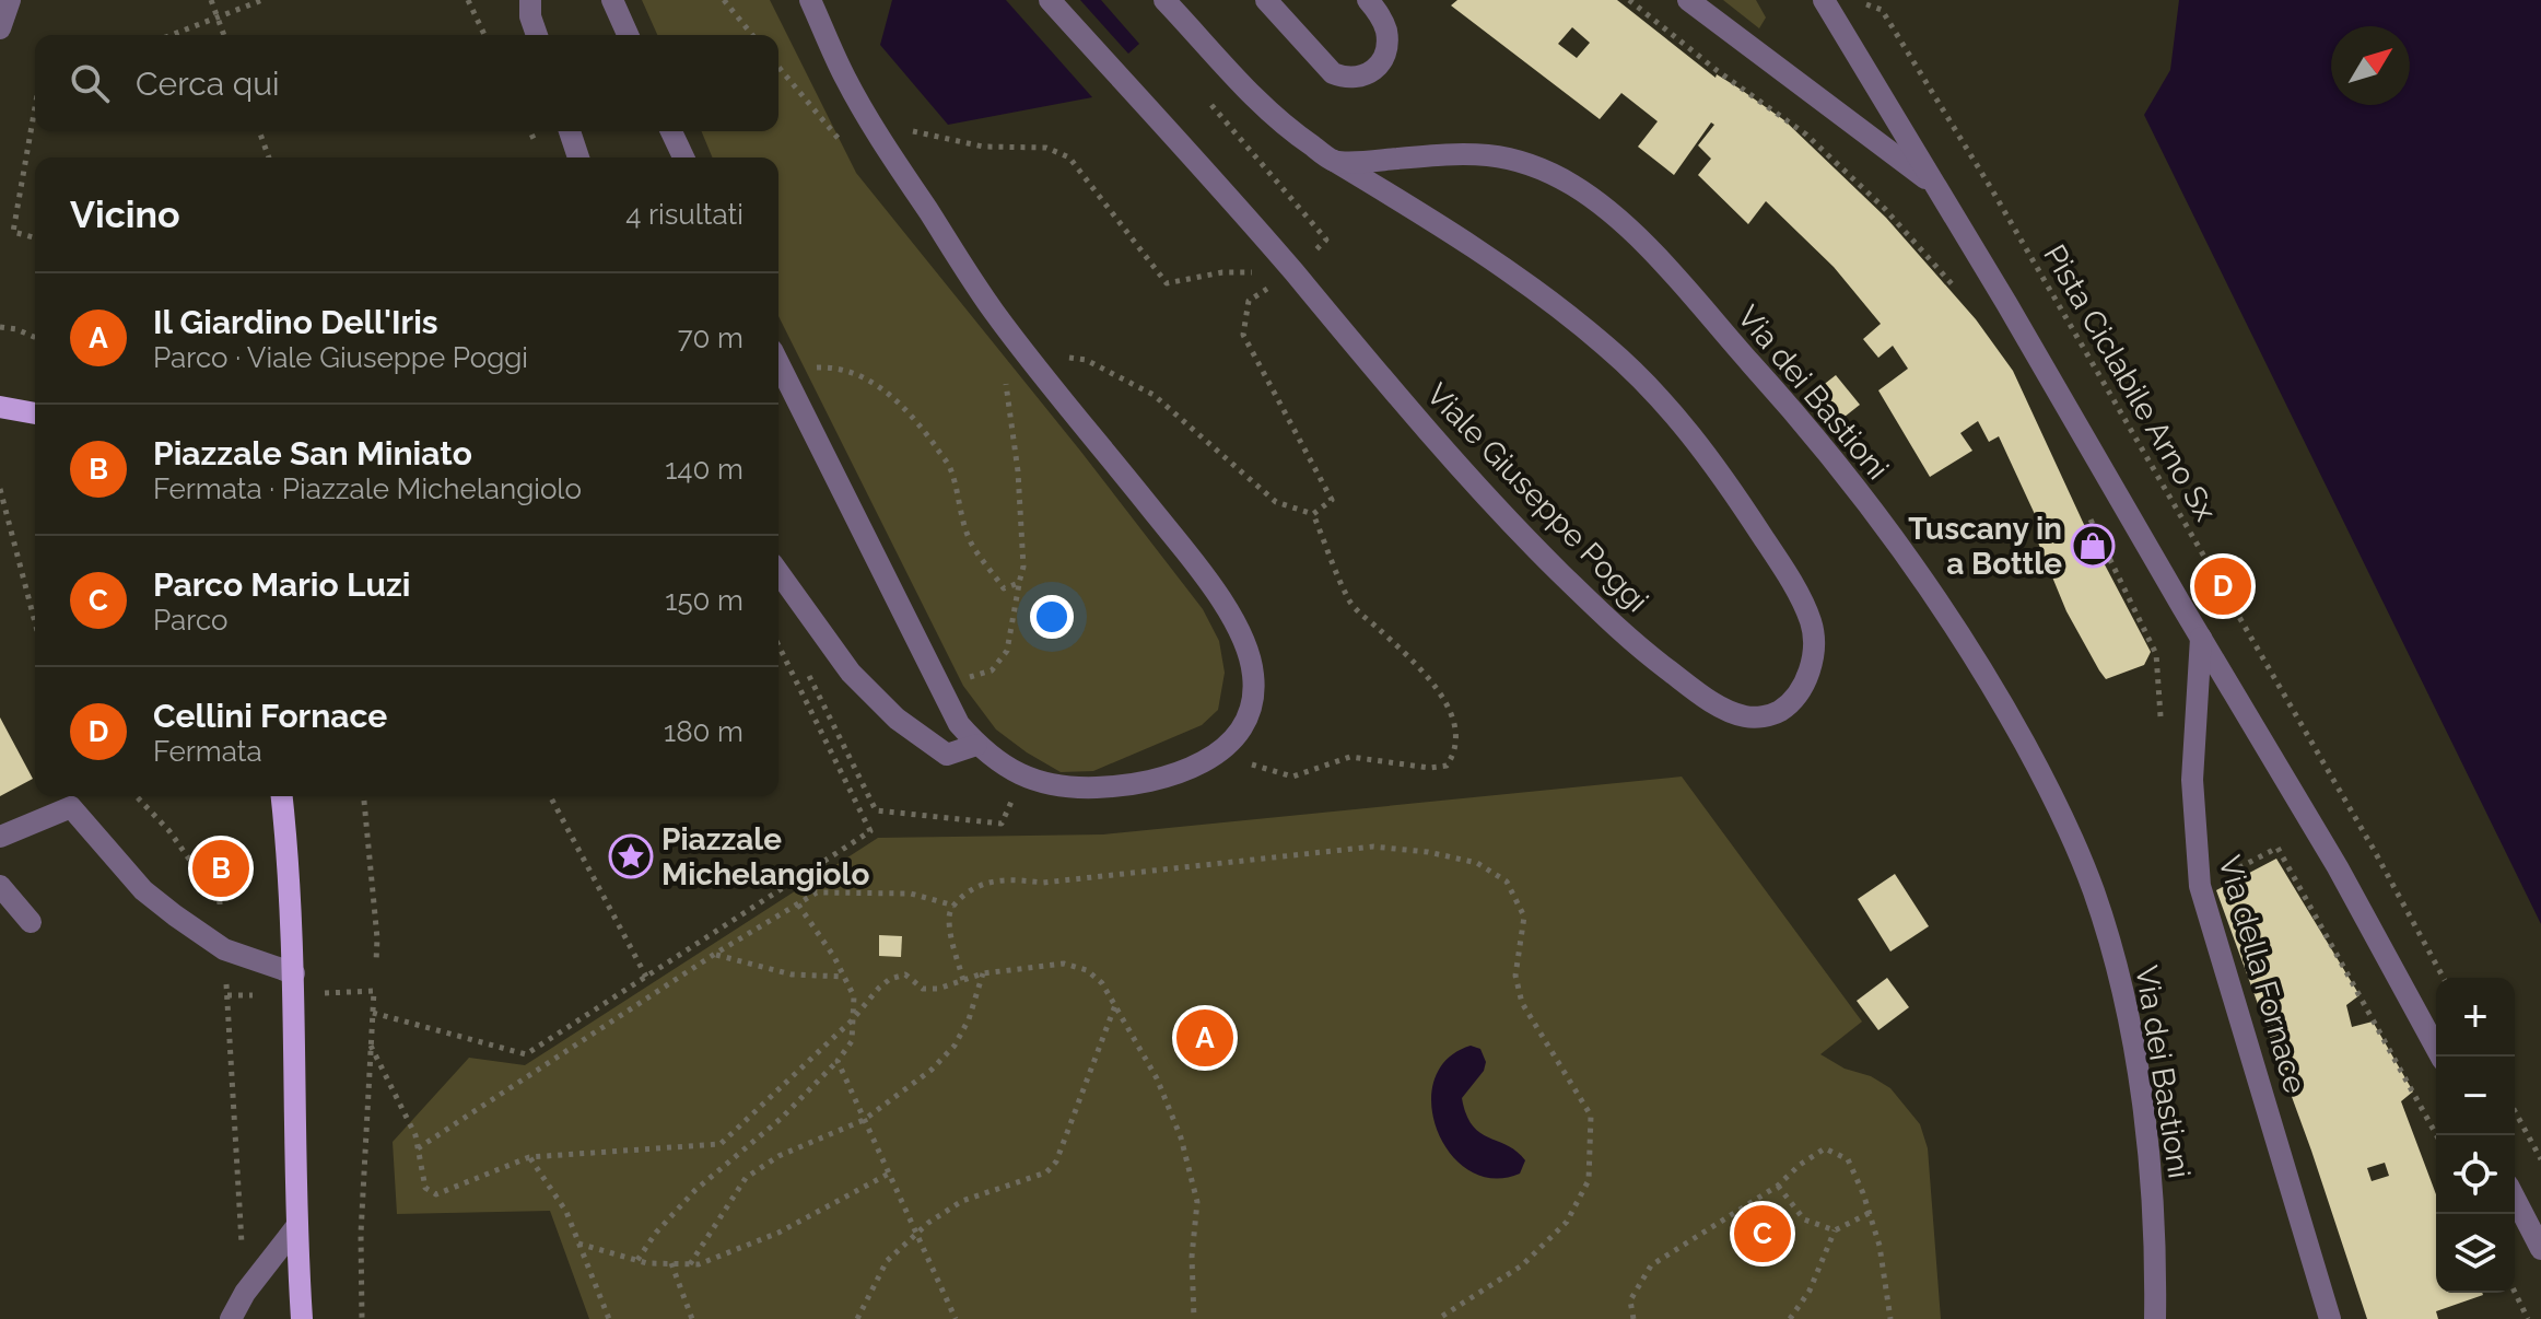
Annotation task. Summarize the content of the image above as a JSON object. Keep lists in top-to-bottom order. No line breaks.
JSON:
{"streets":{"street":["Via dei Bastioni","Viale Giuseppe Poggi","Via della Fornace"],"path":["Pista Ciclabile Arno Sx"]},"crossings":[["Via dei Bastioni","Viale Giuseppe Poggi"]],"places":{"shop":["Tuscany in a Bottle"],"place":["Piazzale Michelangiolo"]},"north":"top right","page":{"search":"Cerca qui","heading":["Vicino","4 risultati"],"list":[{"mark":"A","name":"Il Giardino Dell'Iris","note":"Parco · Viale Giuseppe Poggi","value":"70 m"},{"mark":"B","name":"Piazzale San Miniato","note":"Fermata · Piazzale Michelangiolo","value":"140 m"},{"mark":"C","name":"Parco Mario Luzi","note":"Parco","value":"150 m"},{"mark":"D","name":"Cellini Fornace","note":"Fermata","value":"180 m"}],"pins":["D","B","A","C"],"map_buttons":["+","−"]}}
